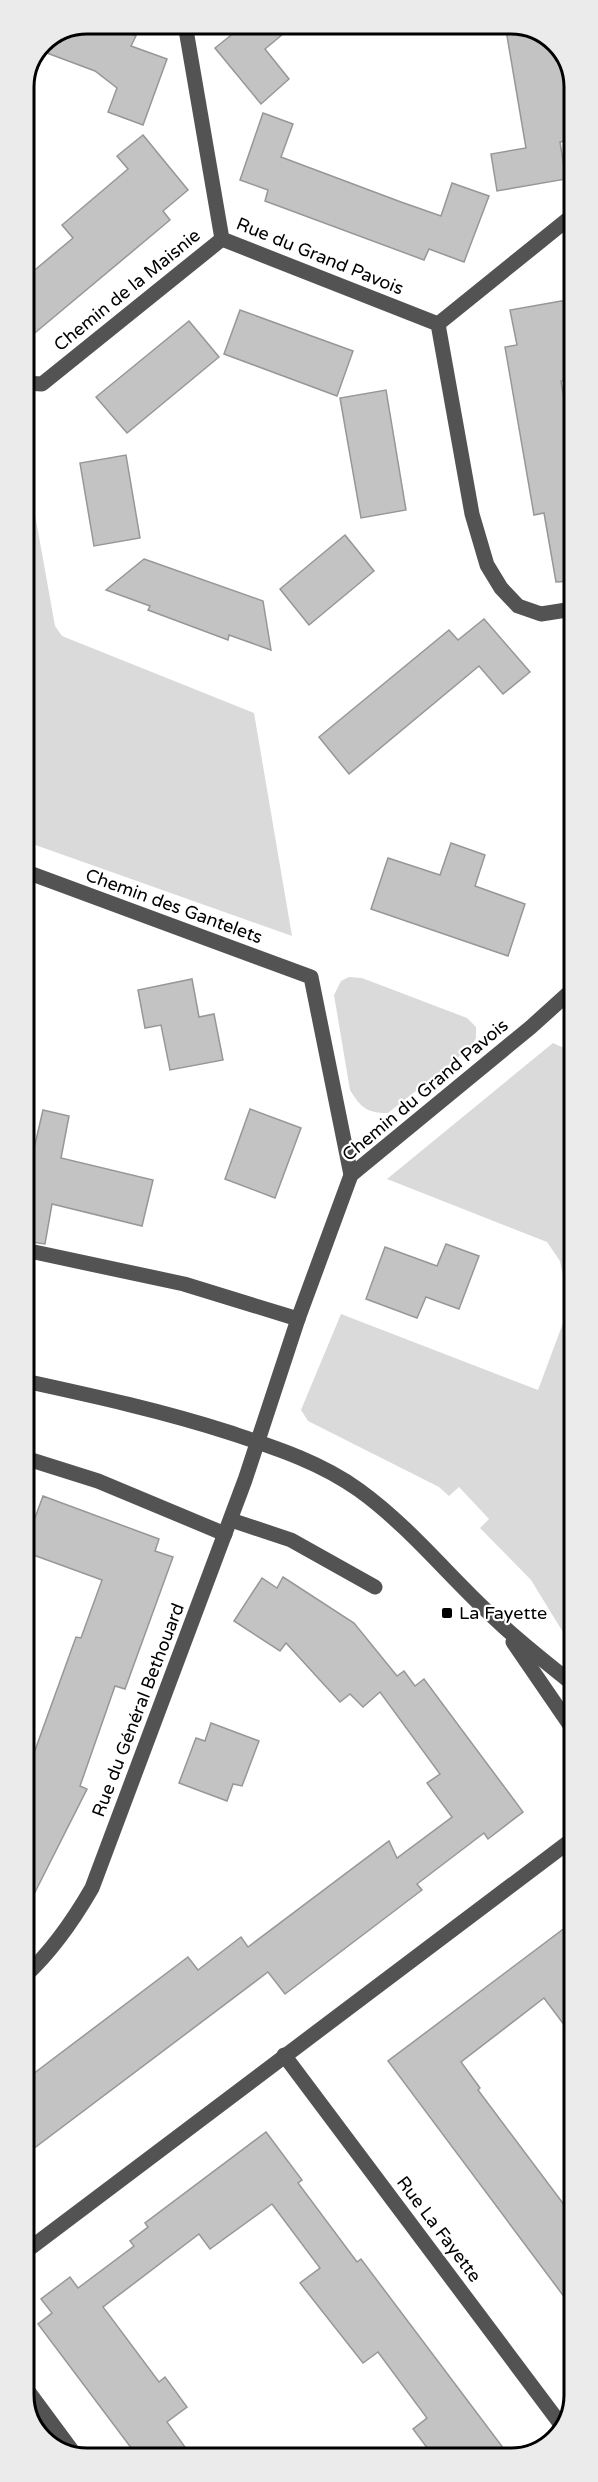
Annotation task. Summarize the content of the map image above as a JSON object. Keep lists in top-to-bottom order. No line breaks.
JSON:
{"streets":{"street":["Rue du Grand Pavois","Chemin de la Maisnie","Chemin des Gantelets","Chemin du Grand Pavois","Rue du Général Bethouard","Rue La Fayette"]},"crossings":[["Rue du Grand Pavois","Chemin de la Maisnie"],["Chemin des Gantelets","Chemin du Grand Pavois"],["Chemin du Grand Pavois","Rue du Général Bethouard"]],"places":{"transit":["La Fayette"]}}
